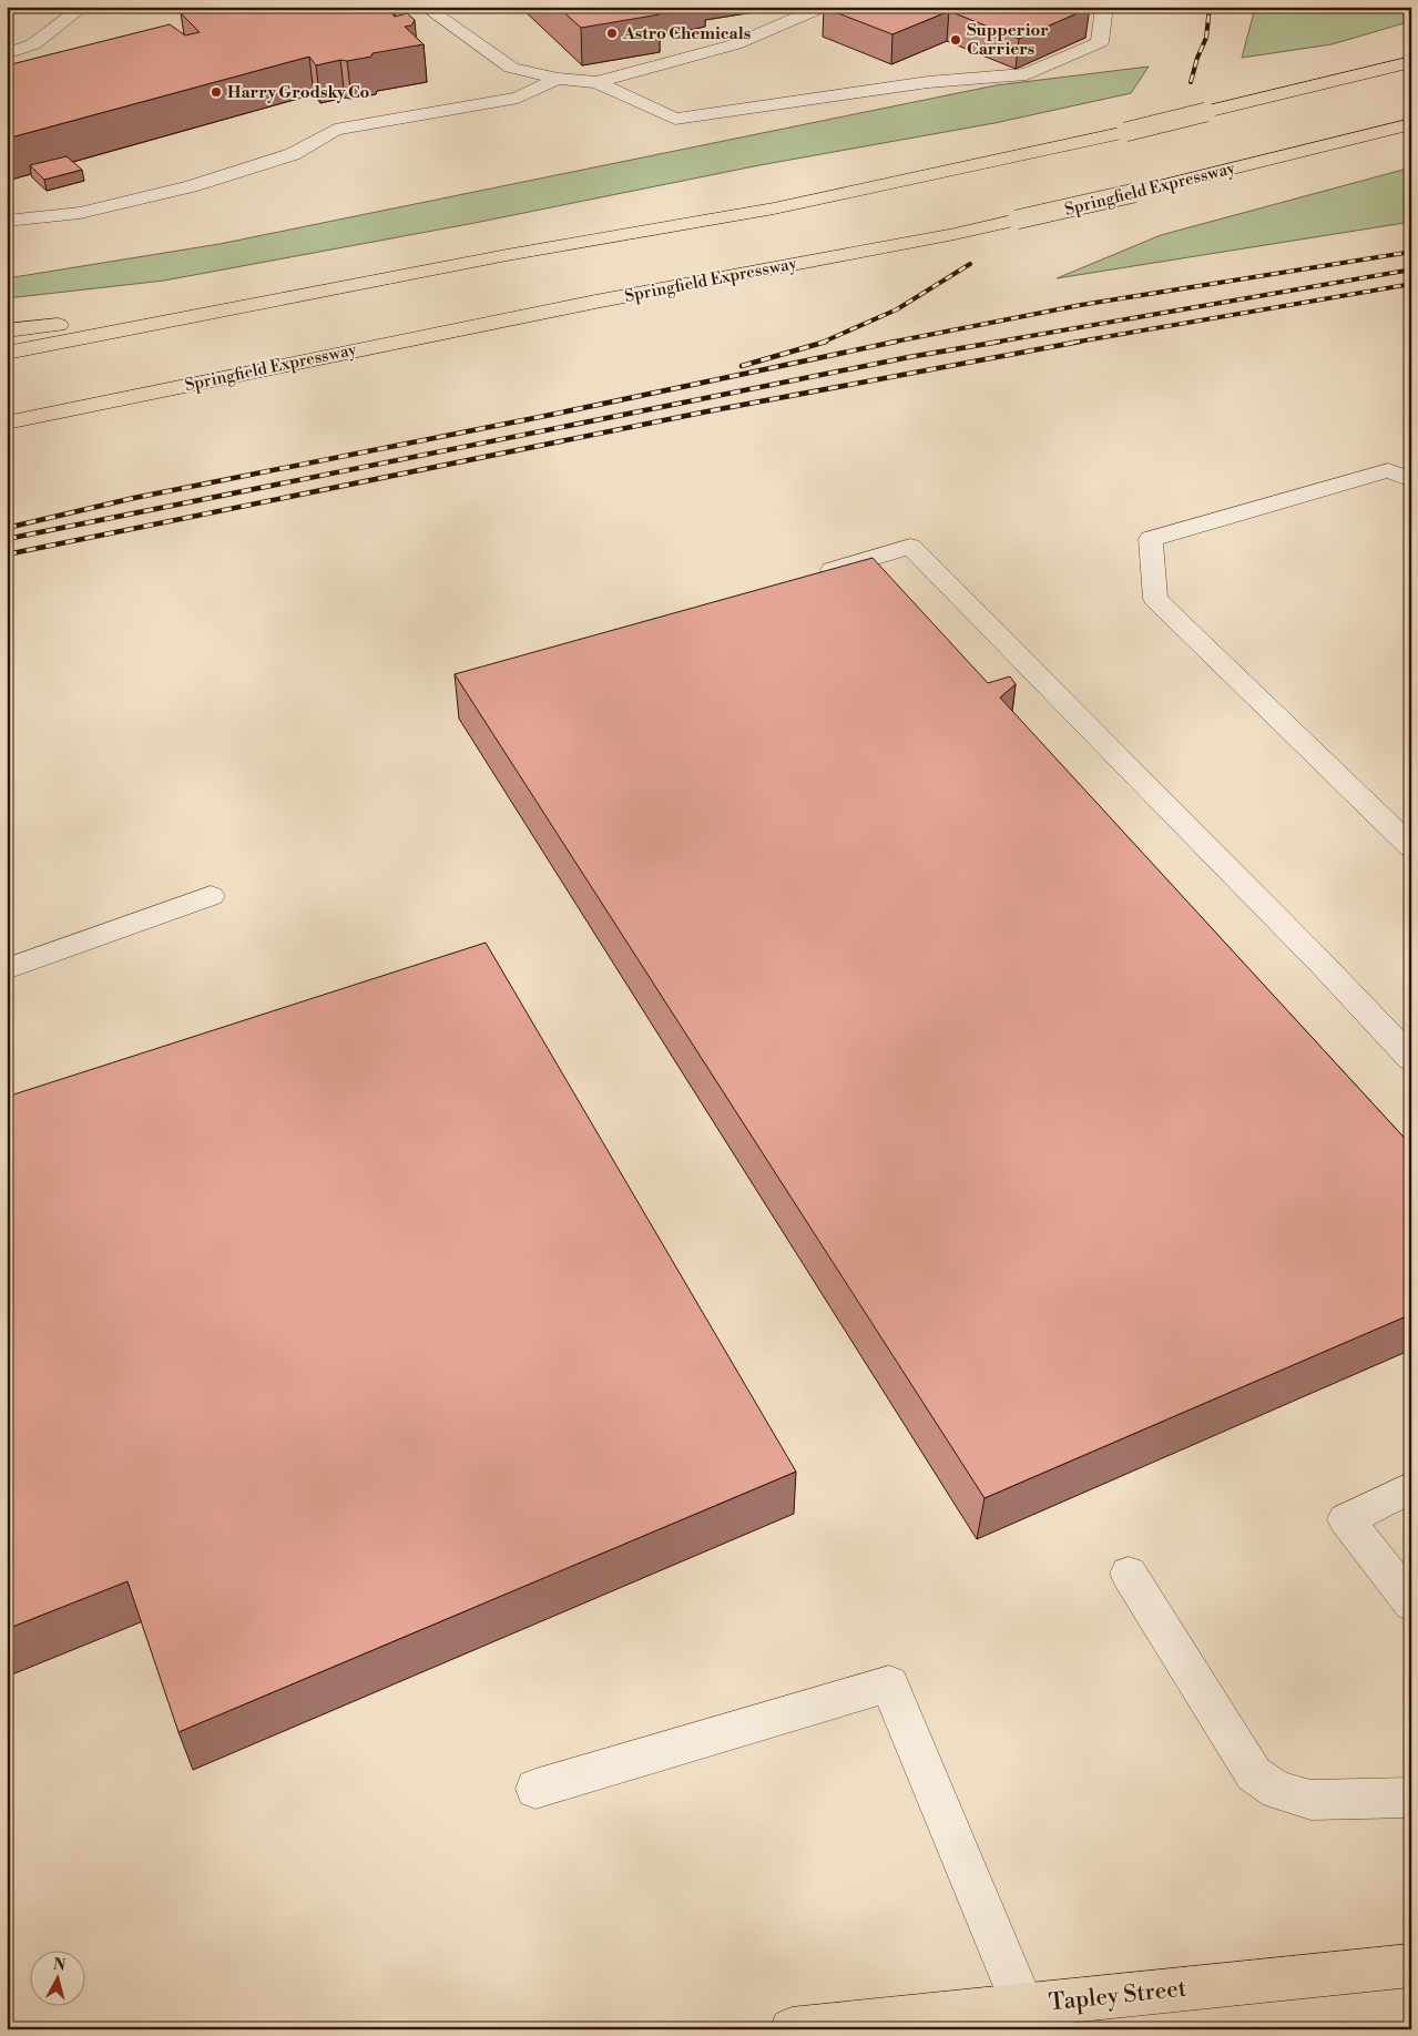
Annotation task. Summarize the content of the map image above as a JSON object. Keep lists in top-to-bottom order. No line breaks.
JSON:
{"streets":{"main road":["Springfield Expressway","Tapley Street"]},"places":["Astro Chemicals","Supperior Carriers","Harry Grodsky Co"],"north":"top"}
